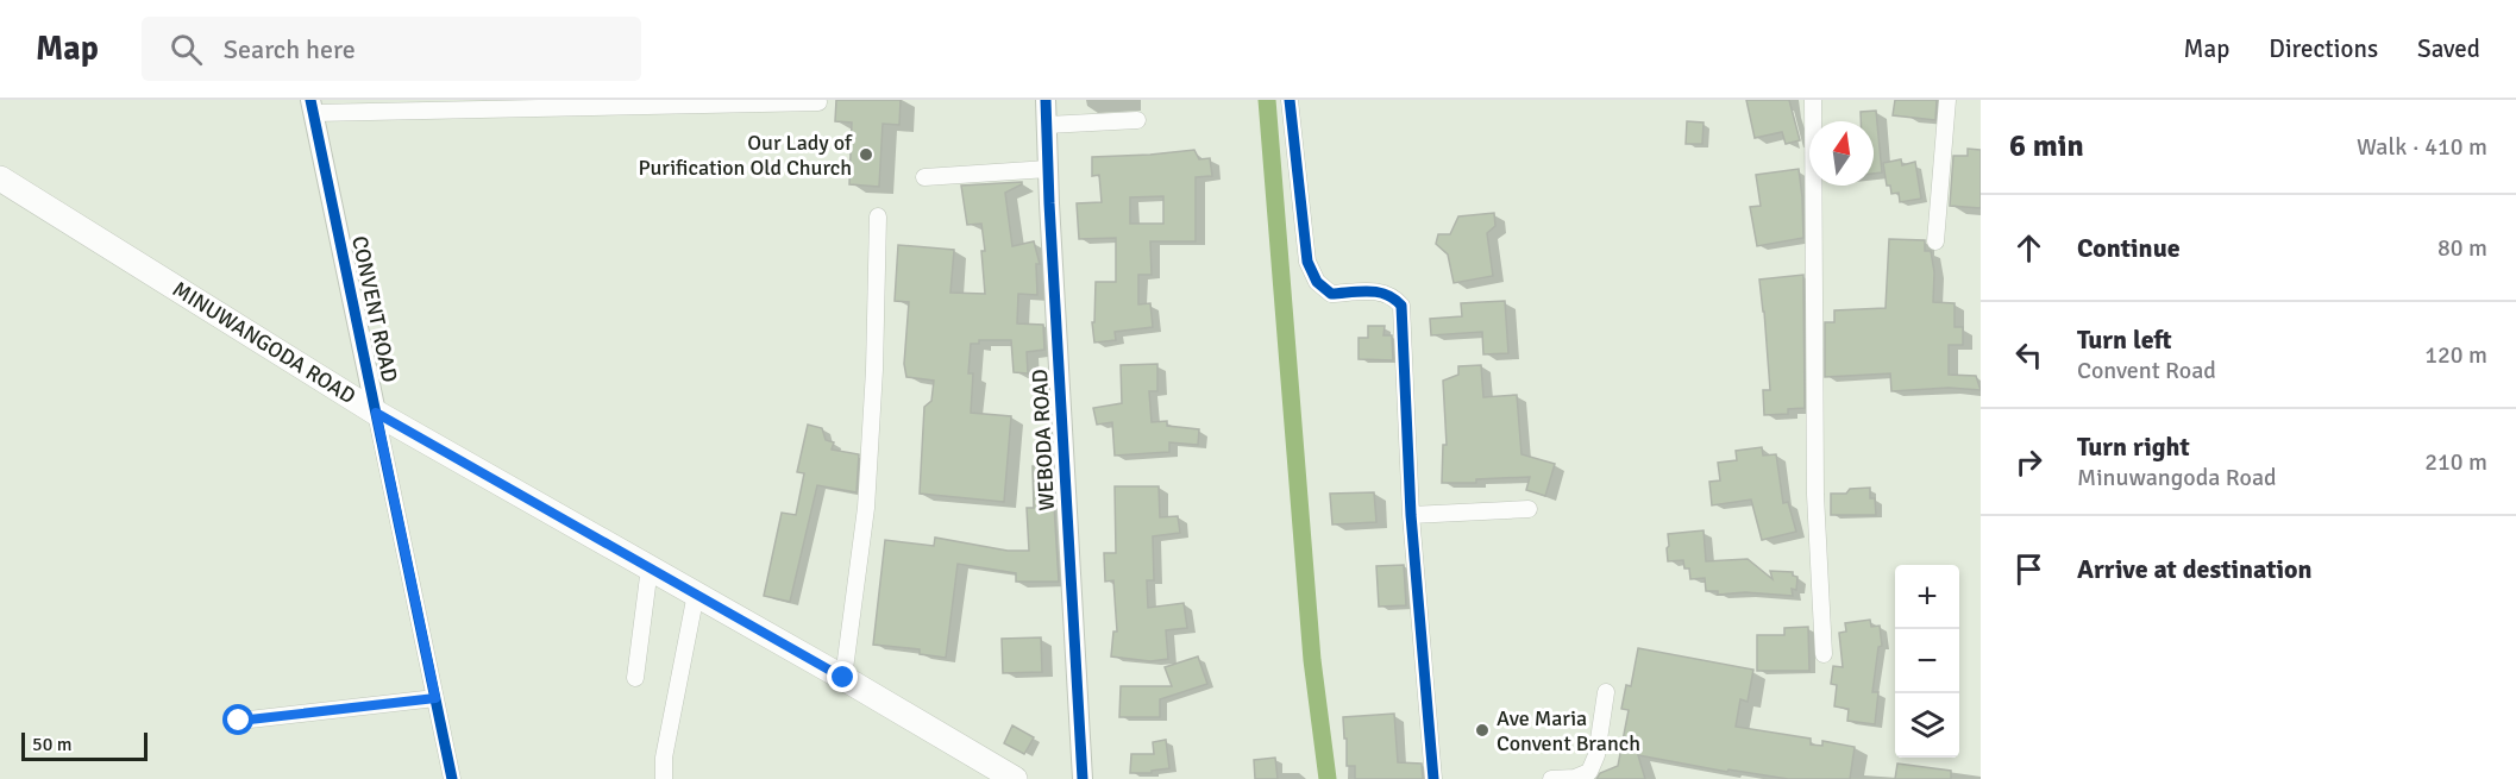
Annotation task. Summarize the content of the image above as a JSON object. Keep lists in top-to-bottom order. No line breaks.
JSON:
{"streets":{"main road":["MINUWANGODA ROAD"],"street":["CONVENT ROAD","WEBODA ROAD"]},"crossings":[["CONVENT ROAD","MINUWANGODA ROAD"]],"places":["Our Lady of Purification Old Church","Ave Maria Convent Branch"],"scale_bar":"50 m","north":"top","page":{"header":"Map","search":"Search here","nav":["Map","Directions","Saved"],"heading":["6 min","Walk · 410 m"],"list":[["Continue","80 m"],["Turn left","Convent Road","120 m"],["Turn right","Minuwangoda Road","210 m"],"Arrive at destination"],"map_buttons":["+","−"],"scale":"50 m"}}
